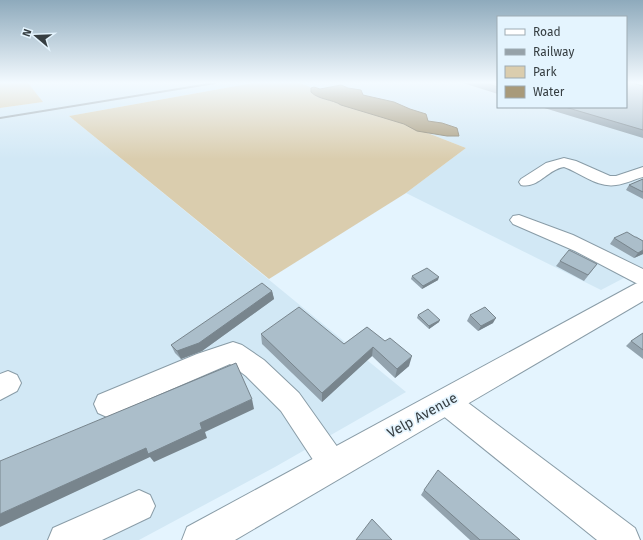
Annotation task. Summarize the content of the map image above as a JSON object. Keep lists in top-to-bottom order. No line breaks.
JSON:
{"streets":{"main road":["Velp Avenue"]},"legend":["Road","Railway","Park","Water"],"north":"left"}
